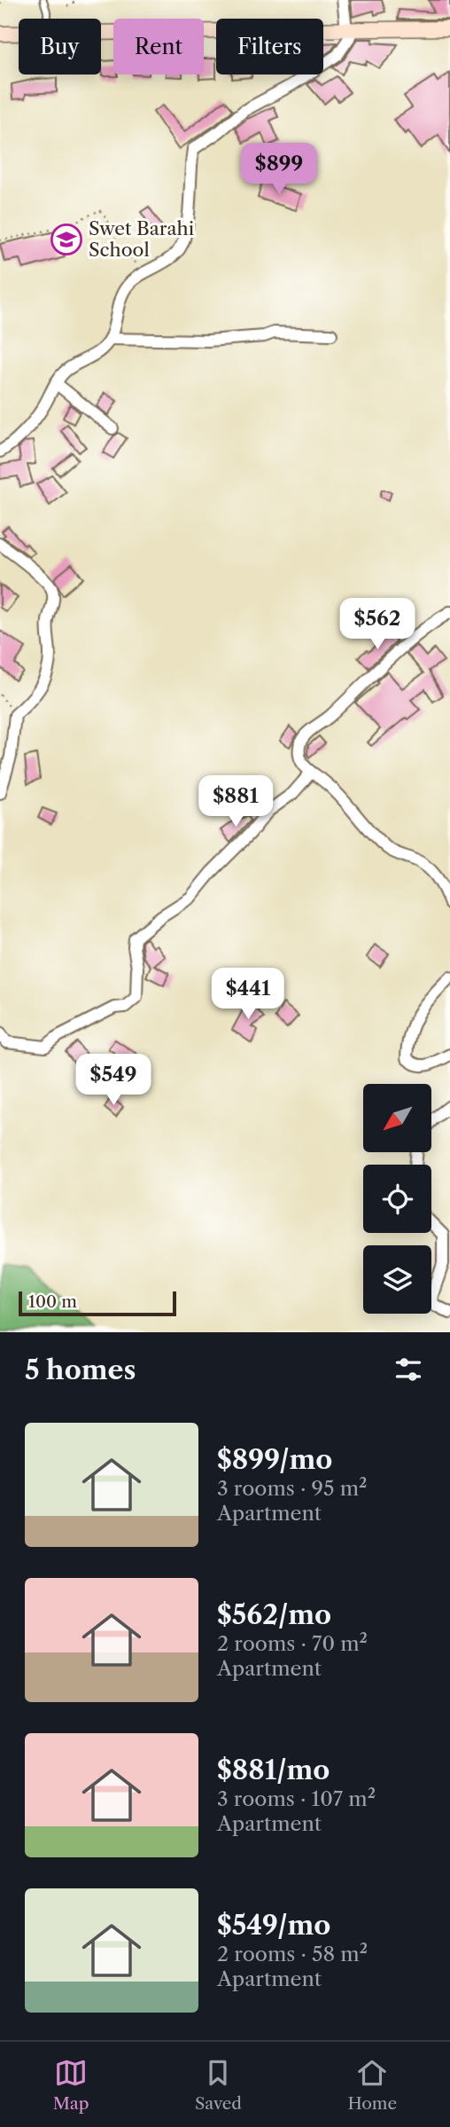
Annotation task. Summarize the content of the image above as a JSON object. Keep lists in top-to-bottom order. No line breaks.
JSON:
{"places":{"school or university":["Swet Barahi School"]},"scale_bar":"100 m","north":"bottom left","page":{"chip":["Buy","Rent","Filters"],"price":["$899","$562","$881","$441","$549"],"scale":"100 m","heading":"5 homes","list":[{"name":"$899/mo","note":"3 rooms · 95 m² · Apartment"},{"name":"$562/mo","note":"2 rooms · 70 m² · Apartment"},{"name":"$881/mo","note":"3 rooms · 107 m² · Apartment"},{"name":"$549/mo","note":"2 rooms · 58 m² · Apartment"}],"tabs":["Map","Saved","Home"]}}
